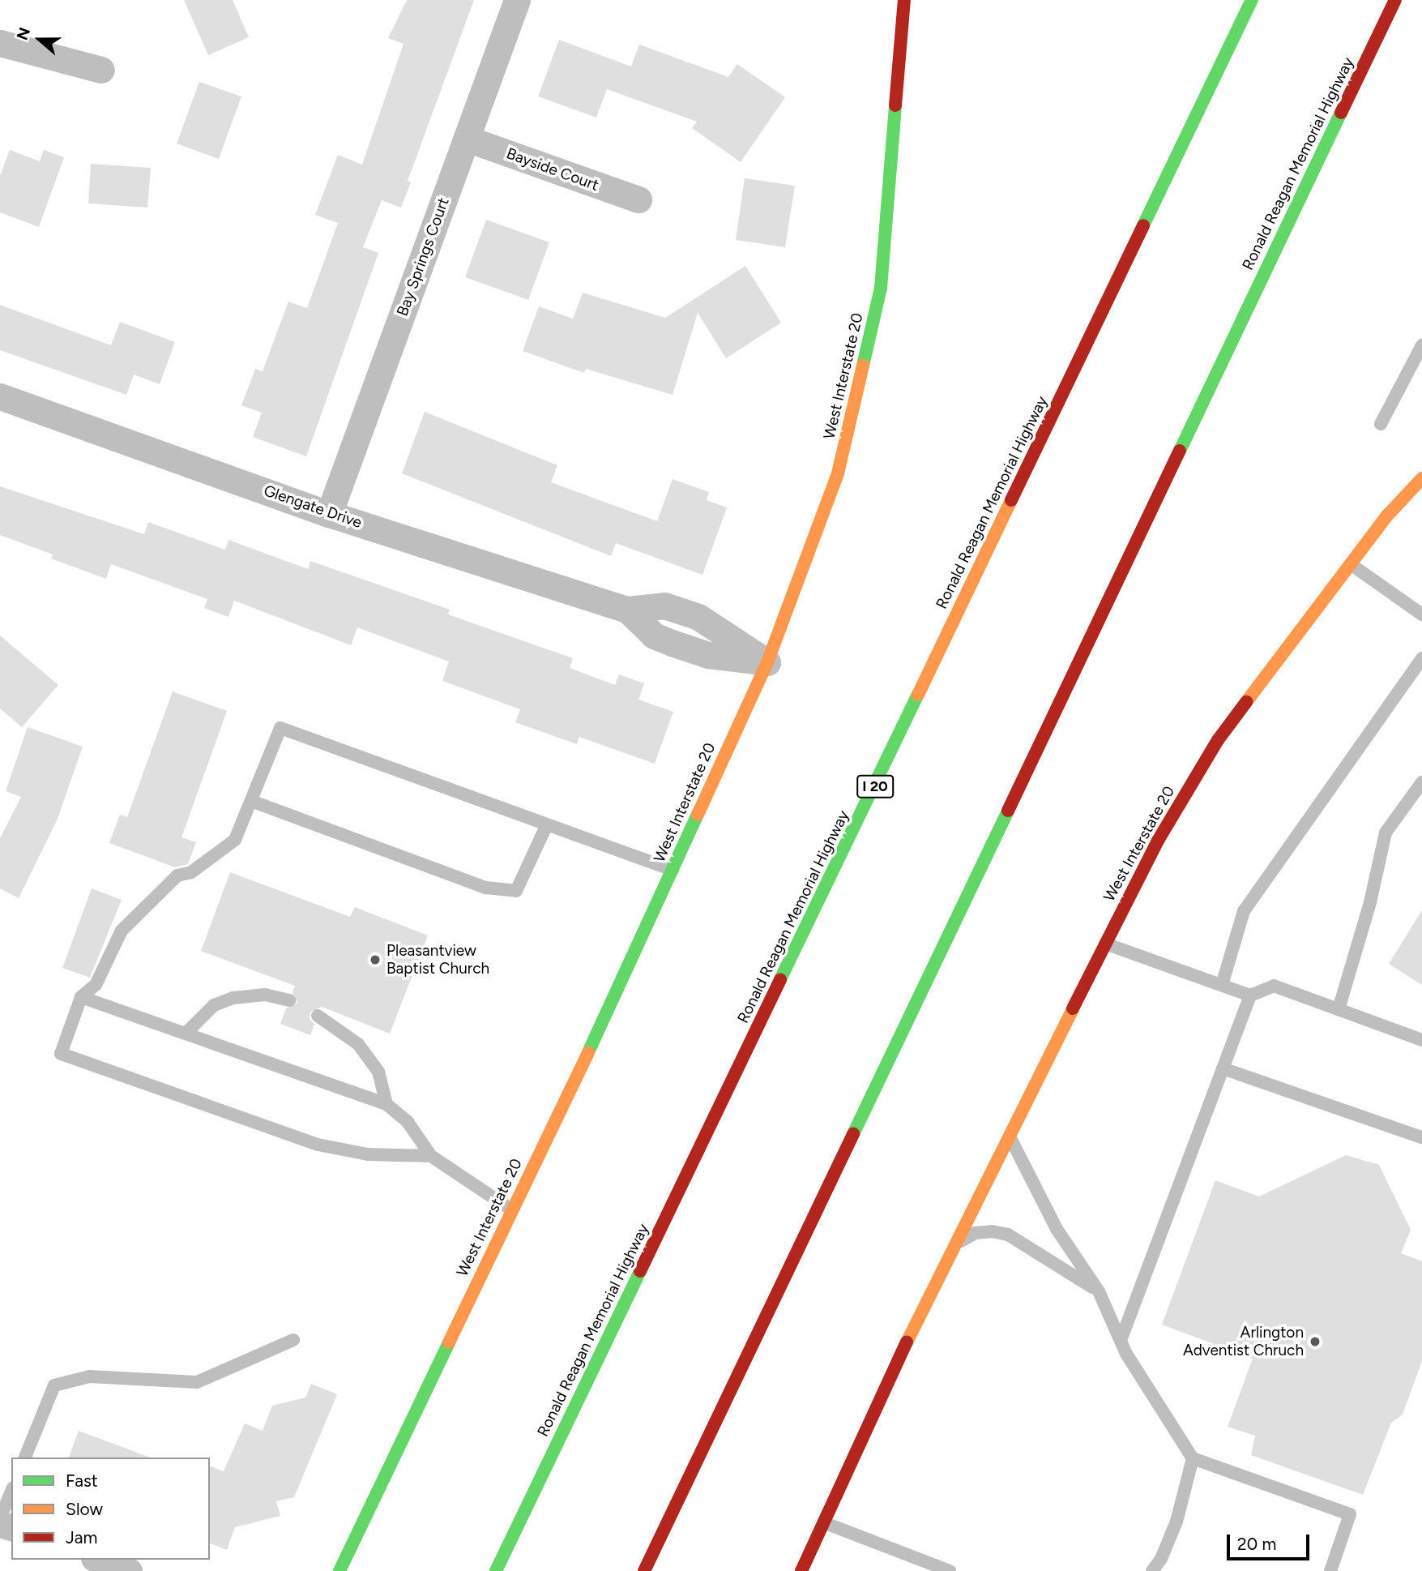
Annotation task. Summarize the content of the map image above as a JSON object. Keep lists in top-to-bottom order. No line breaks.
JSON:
{"streets":{"main road":["Ronald Reagan Memorial Highway","West Interstate 20","I 20"],"street":["Bayside Court","Bay Springs Court","Glengate Drive"]},"crossings":[["Bayside Court","Bay Springs Court"],["Bay Springs Court","Glengate Drive"],["West Interstate 20","Glengate Drive"]],"places":["Pleasantview Baptist Church","Arlington Adventist Chruch"],"legend":["Fast","Slow","Jam"],"scale_bar":"20 m","north":"left"}
